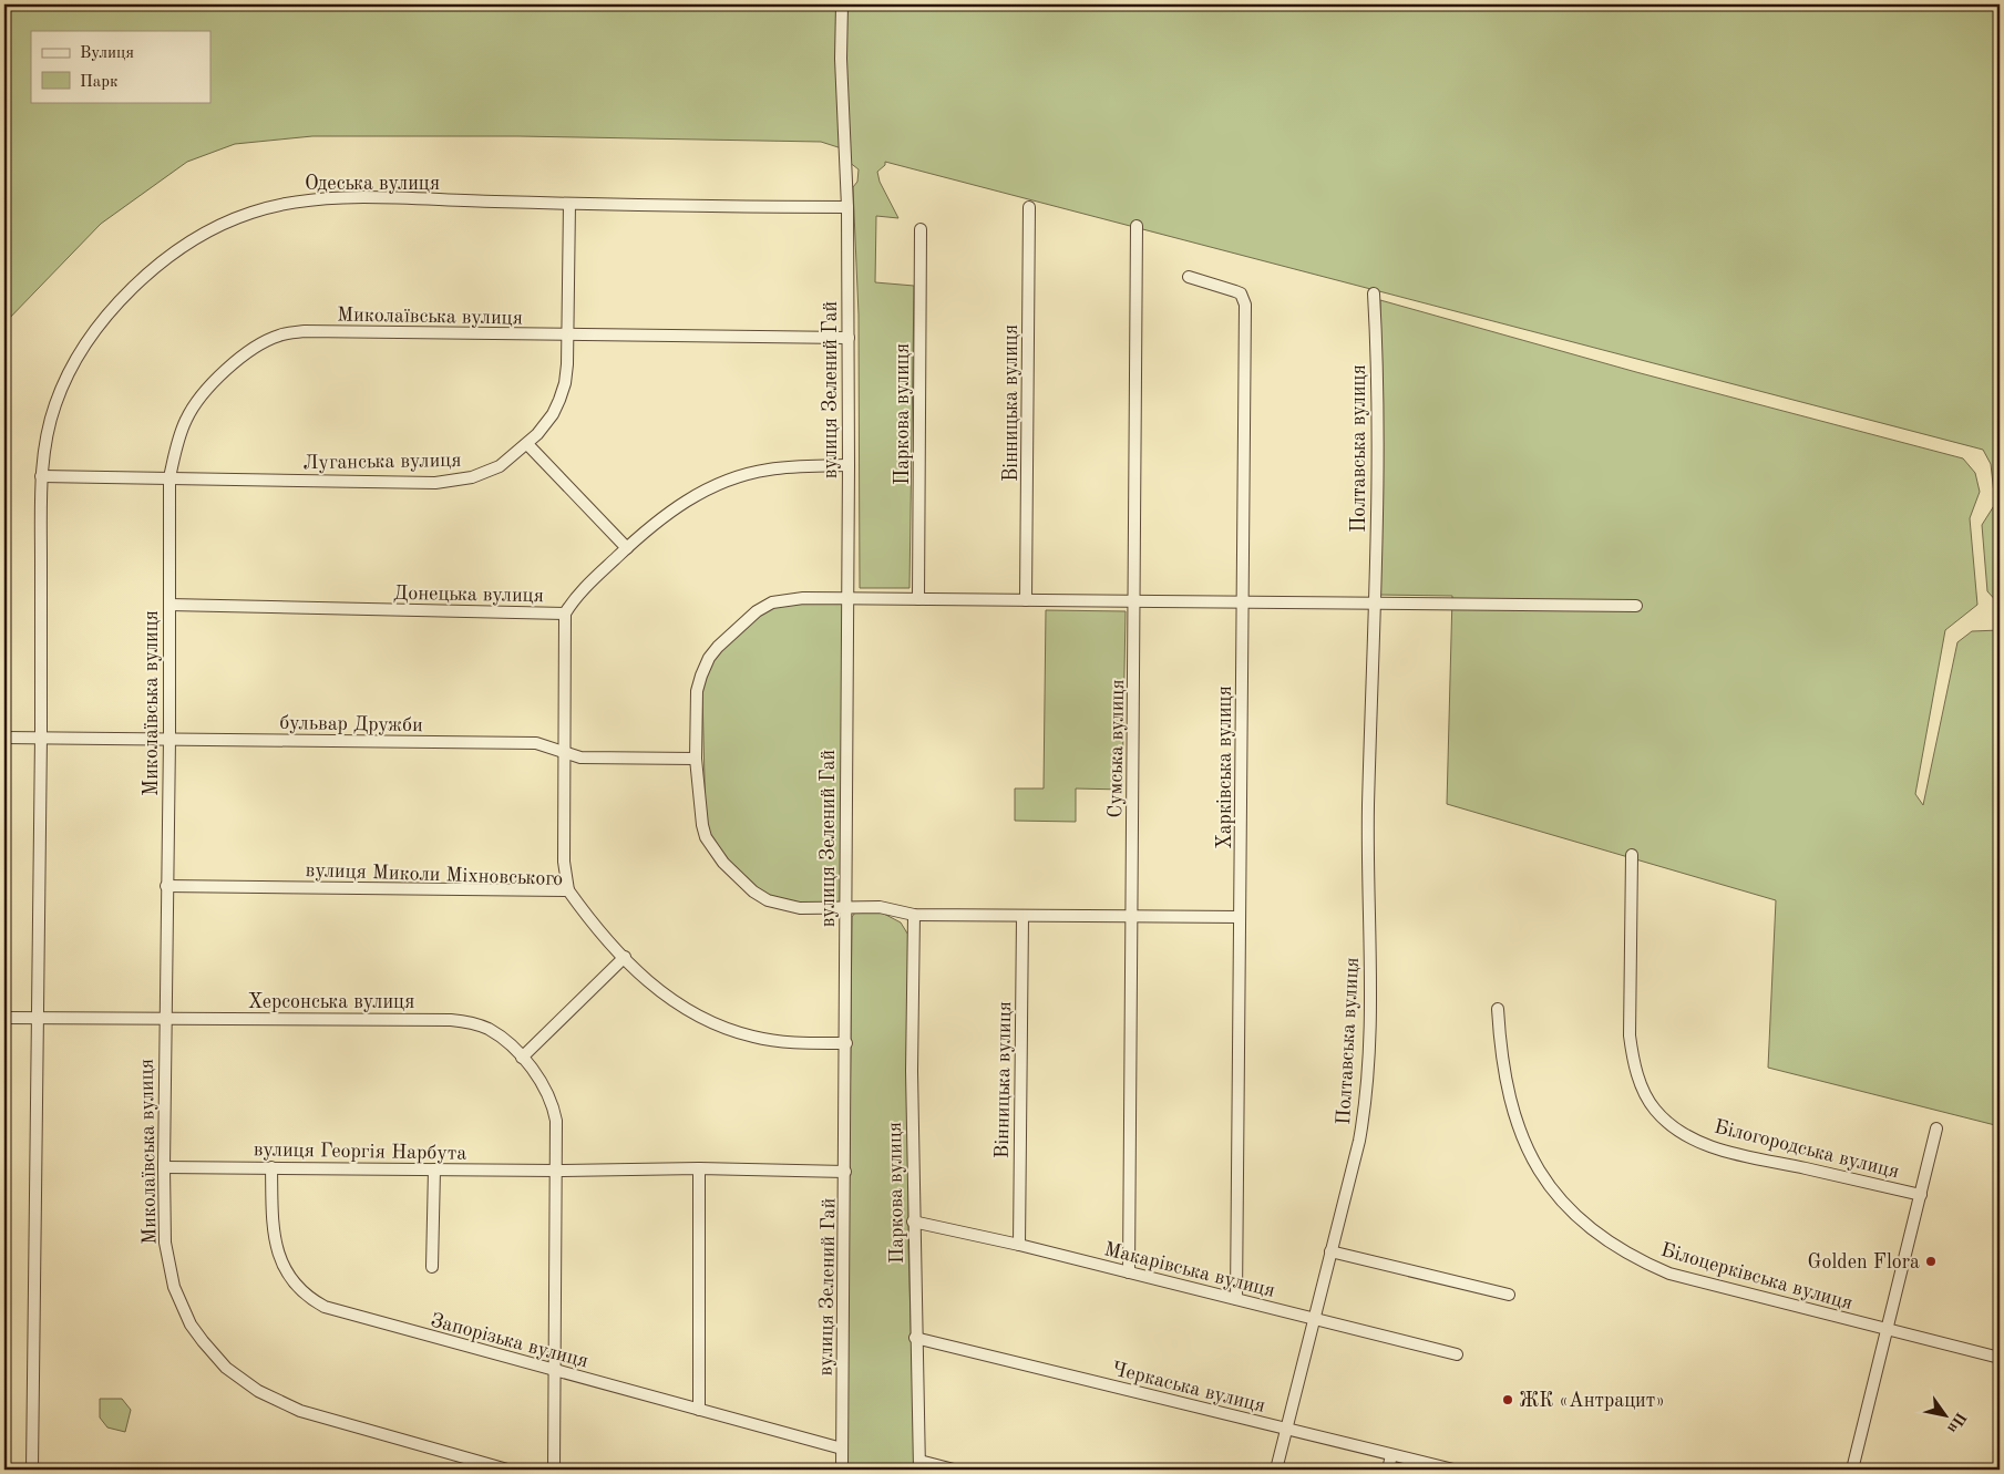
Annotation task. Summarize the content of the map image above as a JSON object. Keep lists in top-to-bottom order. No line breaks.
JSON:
{"streets":{"street":["Одеська вулиця","Миколаївська вулиця","вулиця Зелений Гай","Вінницька вулиця","Паркова вулиця","Полтавська вулиця","Луганська вулиця","Донецька вулиця","бульвар Дружби","Сумська вулиця","Харківська вулиця","вулиця Миколи Міхновського","Херсонська вулиця","Білогородська вулиця","вулиця Георгія Нарбута","Макарівська вулиця","Білоцерківська вулиця","Запорізька вулиця","Черкаська вулиця"]},"crossings":[["Одеська вулиця","вулиця Зелений Гай"],["Одеська вулиця","Луганська вулиця"],["Одеська вулиця","бульвар Дружби"],["Одеська вулиця","Херсонська вулиця"],["Миколаївська вулиця","вулиця Зелений Гай"],["Миколаївська вулиця","Луганська вулиця"],["Миколаївська вулиця","Донецька вулиця"],["Миколаївська вулиця","бульвар Дружби"],["Миколаївська вулиця","вулиця Миколи Міхновського"],["Миколаївська вулиця","Херсонська вулиця"],["Миколаївська вулиця","вулиця Георгія Нарбута"],["вулиця Зелений Гай","Донецька вулиця"],["вулиця Зелений Гай","вулиця Миколи Міхновського"],["вулиця Зелений Гай","вулиця Георгія Нарбута"],["вулиця Зелений Гай","Запорізька вулиця"],["Вінницька вулиця","Макарівська вулиця"],["Паркова вулиця","Макарівська вулиця"],["Паркова вулиця","Черкаська вулиця"],["Полтавська вулиця","Макарівська вулиця"],["Полтавська вулиця","Черкаська вулиця"],["Сумська вулиця","Макарівська вулиця"],["Харківська вулиця","Макарівська вулиця"],["Херсонська вулиця","вулиця Георгія Нарбута"],["вулиця Георгія Нарбута","Запорізька вулиця"]],"places":["Golden Flora","ЖК «Антрацит»"],"legend":["Вулиця","Парк"],"north":"bottom right"}
